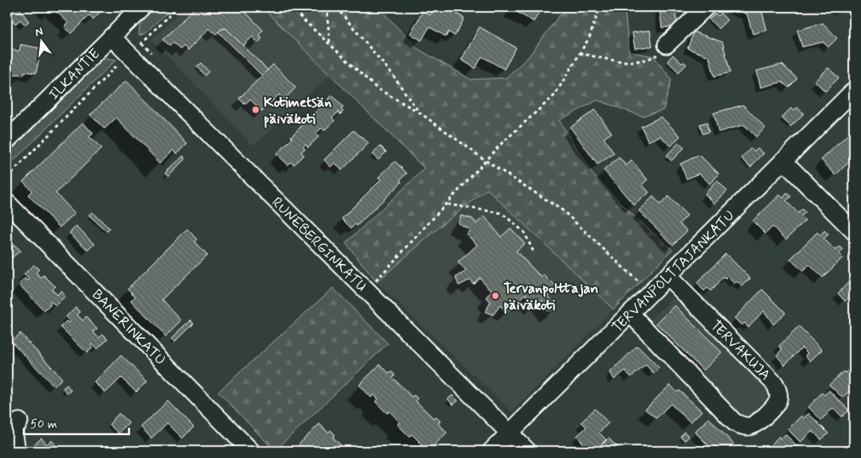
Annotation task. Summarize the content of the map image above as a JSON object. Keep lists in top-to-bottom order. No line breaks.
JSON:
{"streets":{"street":["ILKANTIE","RUNEBERGINKATU","TERVANPOLTTAJANKATU","BANERINKATU","TERVAKUJA"]},"crossings":[["ILKANTIE","RUNEBERGINKATU"],["RUNEBERGINKATU","TERVANPOLTTAJANKATU"],["TERVANPOLTTAJANKATU","TERVAKUJA"]],"places":["Kotimetsän päiväkoti","Tervanpolttajan päiväkoti"],"scale_bar":"50 m","north":"top"}
